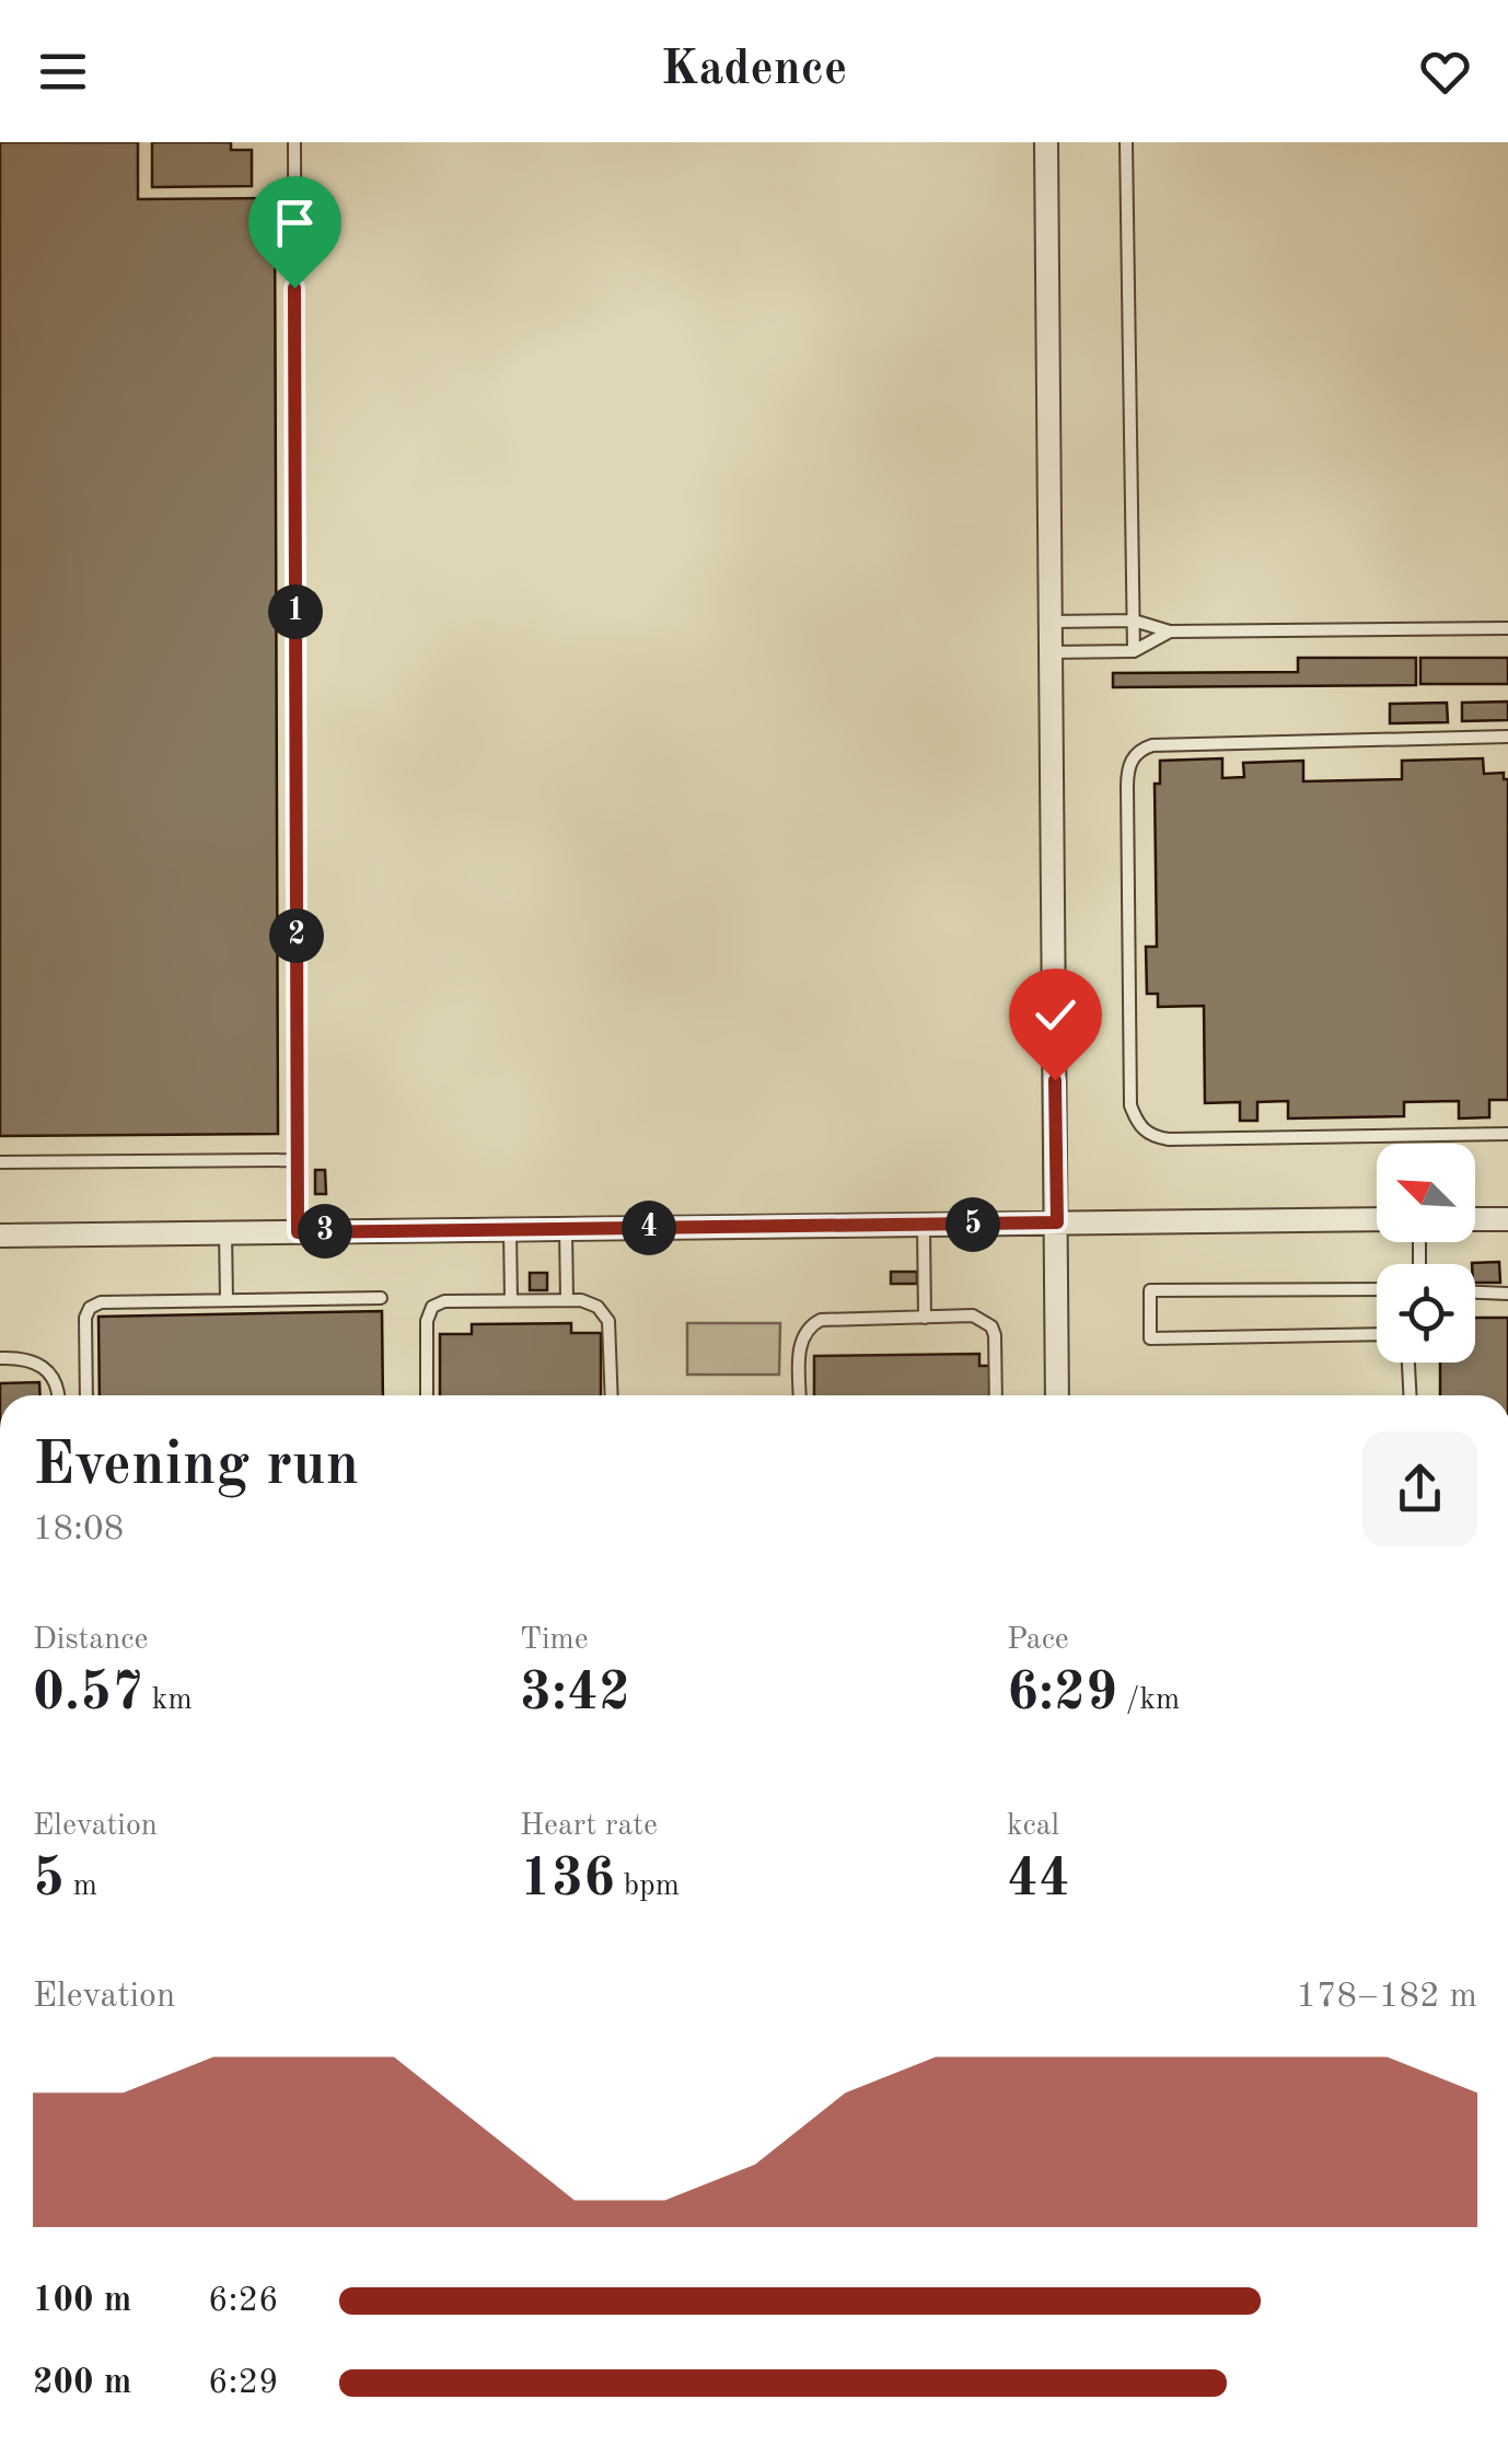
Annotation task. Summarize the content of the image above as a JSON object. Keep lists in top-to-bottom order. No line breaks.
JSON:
{"north":"top left","page":{"header":"Kadence","pins":["1","2","5","4","3"],"heading":["Evening run","18:08"],"stats":[["Distance","0.57 km"],["Time","3:42"],["Pace","6:29 /km"],["Elevation","5 m"],["Heart rate","136 bpm"],["kcal","44"]],"chart":["Elevation","178–182 m"],"list":[{"name":"100 m","note":"6:26"},{"name":"200 m","note":"6:29"}]}}
